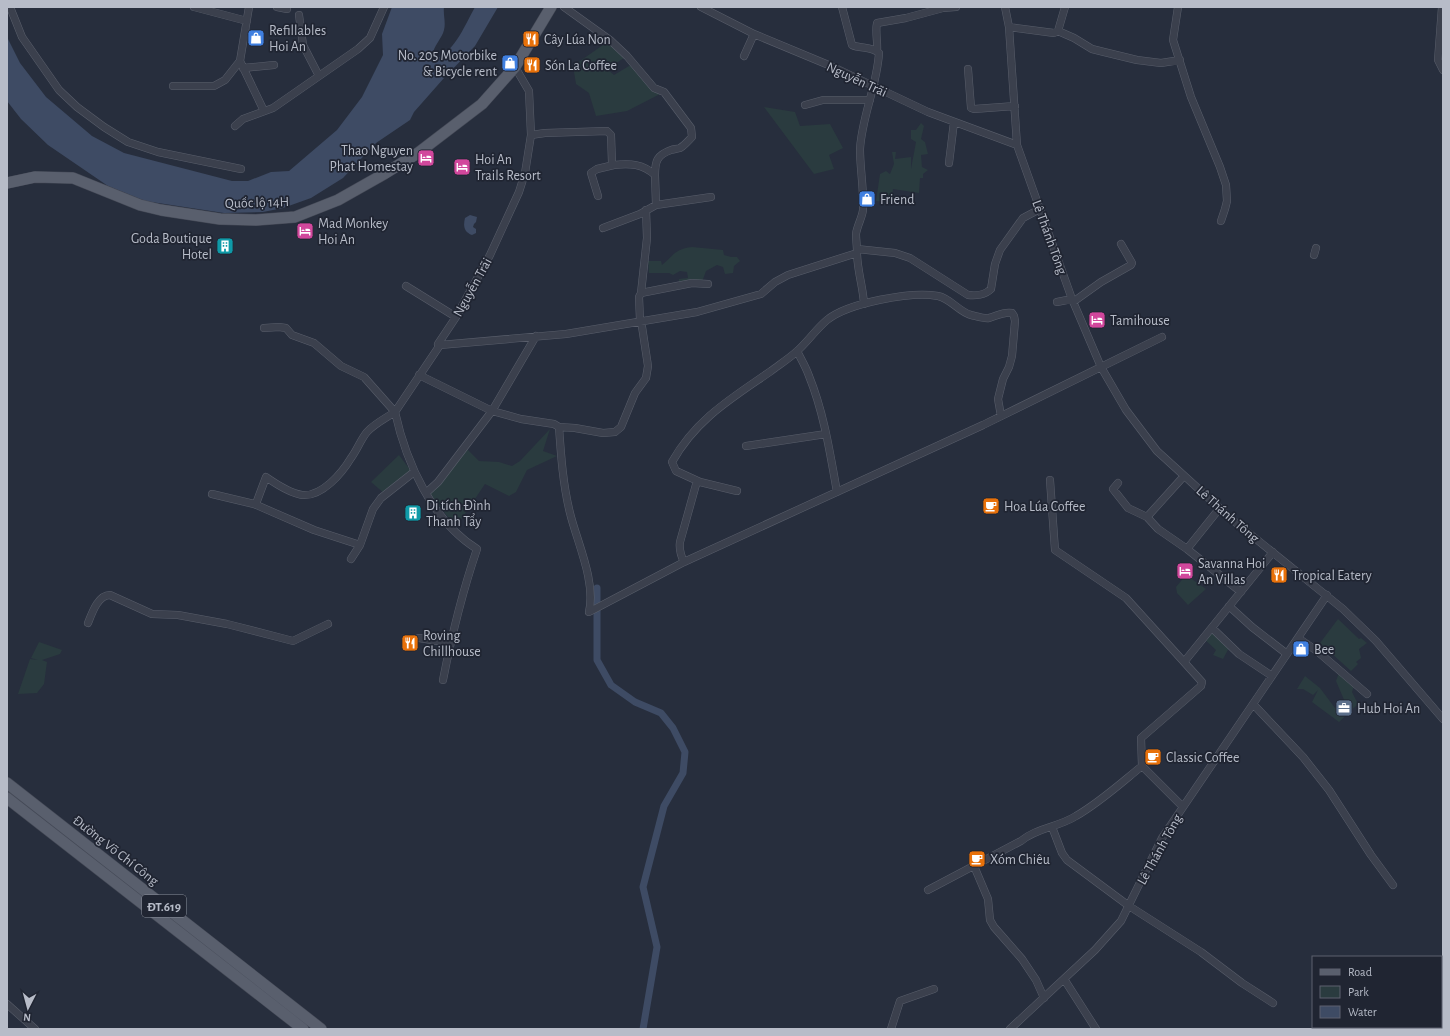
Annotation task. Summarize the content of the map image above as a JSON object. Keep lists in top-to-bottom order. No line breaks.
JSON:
{"streets":{"main road":["Quốc lộ 14H","Đường Võ Chí Công","ĐT.619"],"street":["Nguyễn Trãi","Lê Thánh Tông"]},"crossings":[["Nguyễn Trãi","Quốc lộ 14H"],["Nguyễn Trãi","Lê Thánh Tông"]],"places":{"shop":["Refillables Hoi An","No. 205 Motorbike & Bicycle rent","Friend","Bee"],"restaurant":["Cây Lúa Non","Són La Coffee","Tropical Eatery","Roving Chillhouse"],"hotel":["Thao Nguyen Phat Homestay","Hoi An Trails Resort","Mad Monkey Hoi An","Tamihouse","Savanna Hoi An Villas"],"building":["Goda Boutique Hotel","Di tích Đình Thanh Tẩy"],"cafe":["Hoa Lúa Coffee","Classic Coffee","Xóm Chiêu"],"office":["Hub Hoi An"]},"legend":["Road","Park","Water"],"north":"bottom"}
